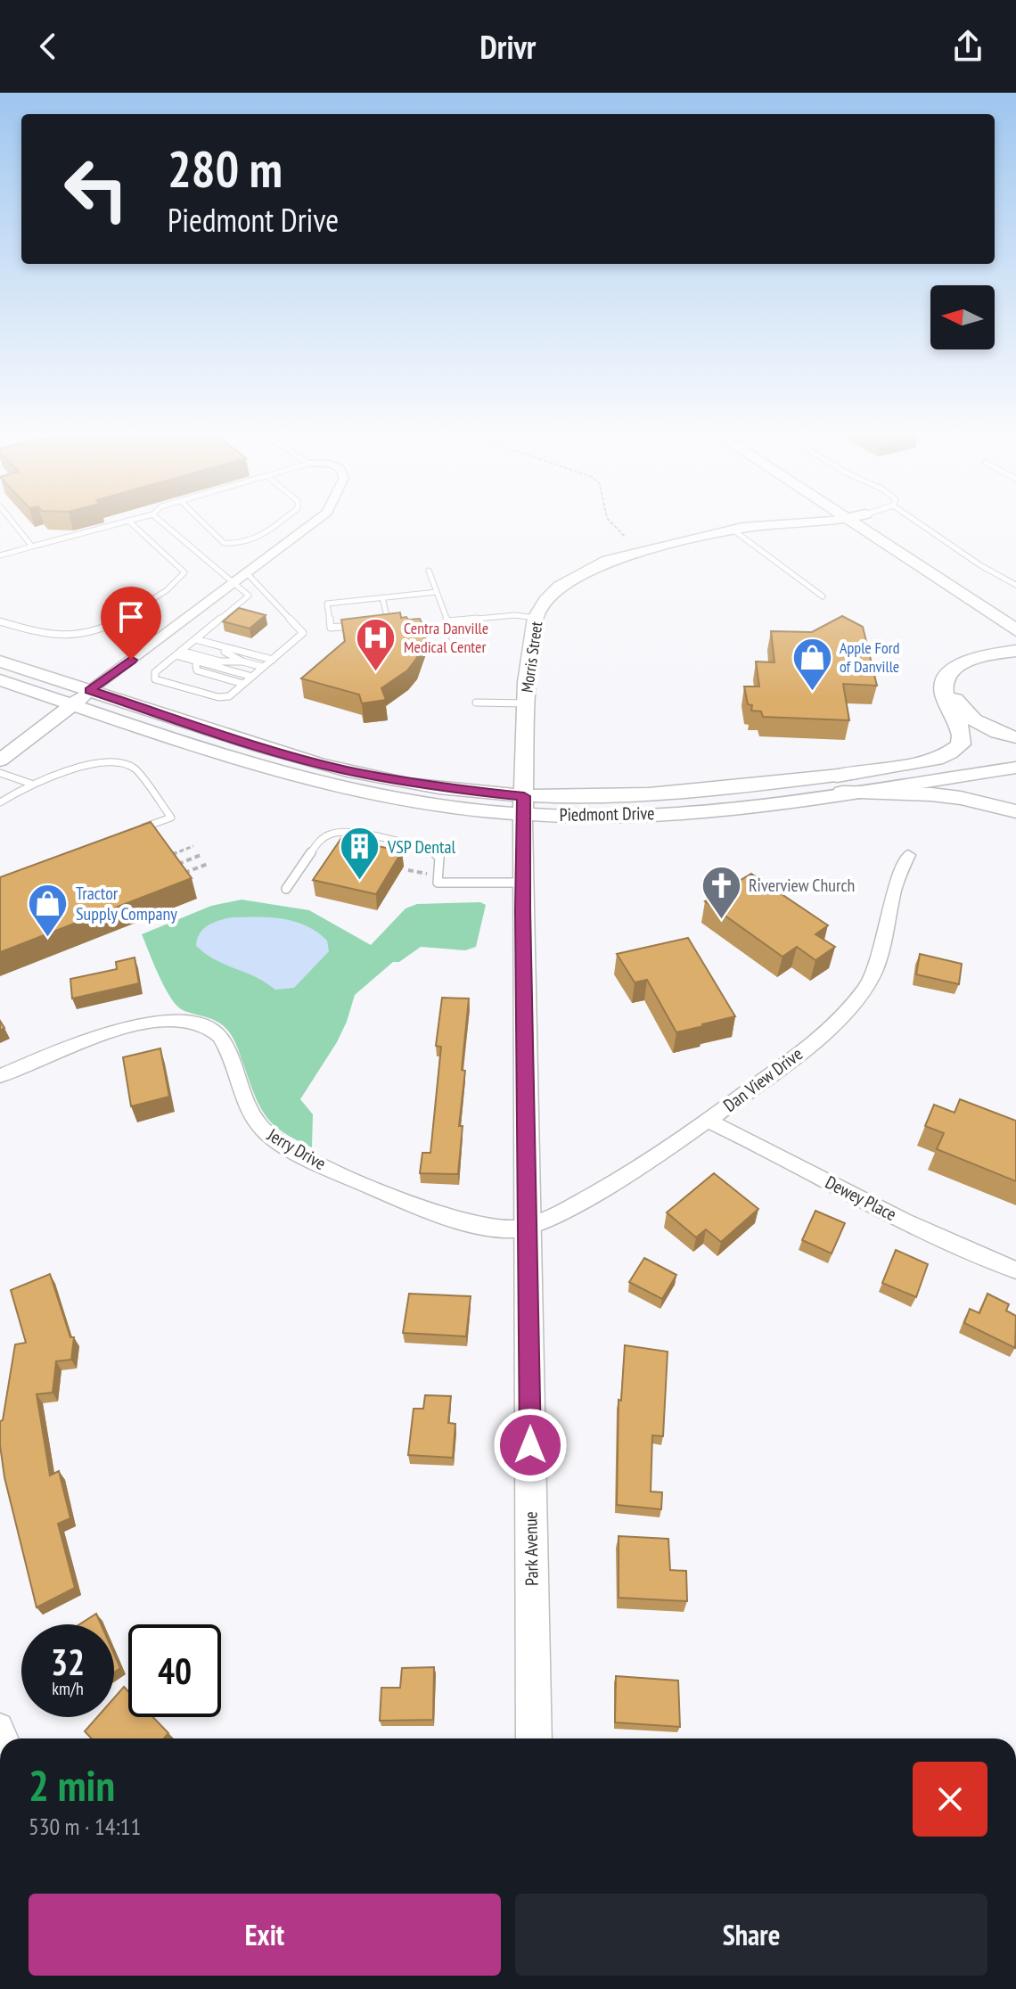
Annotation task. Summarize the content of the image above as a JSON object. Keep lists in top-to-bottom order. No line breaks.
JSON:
{"streets":{"main road":["Morris Street","Piedmont Drive","Park Avenue"],"street":["Dan View Drive","Jerry Drive","Dewey Place"]},"crossings":[["Morris Street","Piedmont Drive"],["Morris Street","Park Avenue"],["Piedmont Drive","Park Avenue"],["Dan View Drive","Jerry Drive"],["Dan View Drive","Dewey Place"],["Dan View Drive","Park Avenue"],["Jerry Drive","Park Avenue"]],"places":{"hospital":["Centra Danville Medical Center"],"shop":["Apple Ford of Danville","Tractor Supply Company"],"building":["VSP Dental"],"church":["Riverview Church"]},"north":"left","page":{"header":"Drivr","turn":["280 m","Piedmont Drive"],"speed":"32 km/h","limit":"40","heading":["2 min","530 m · 14:11"],"buttons":["Exit","Share"]}}
